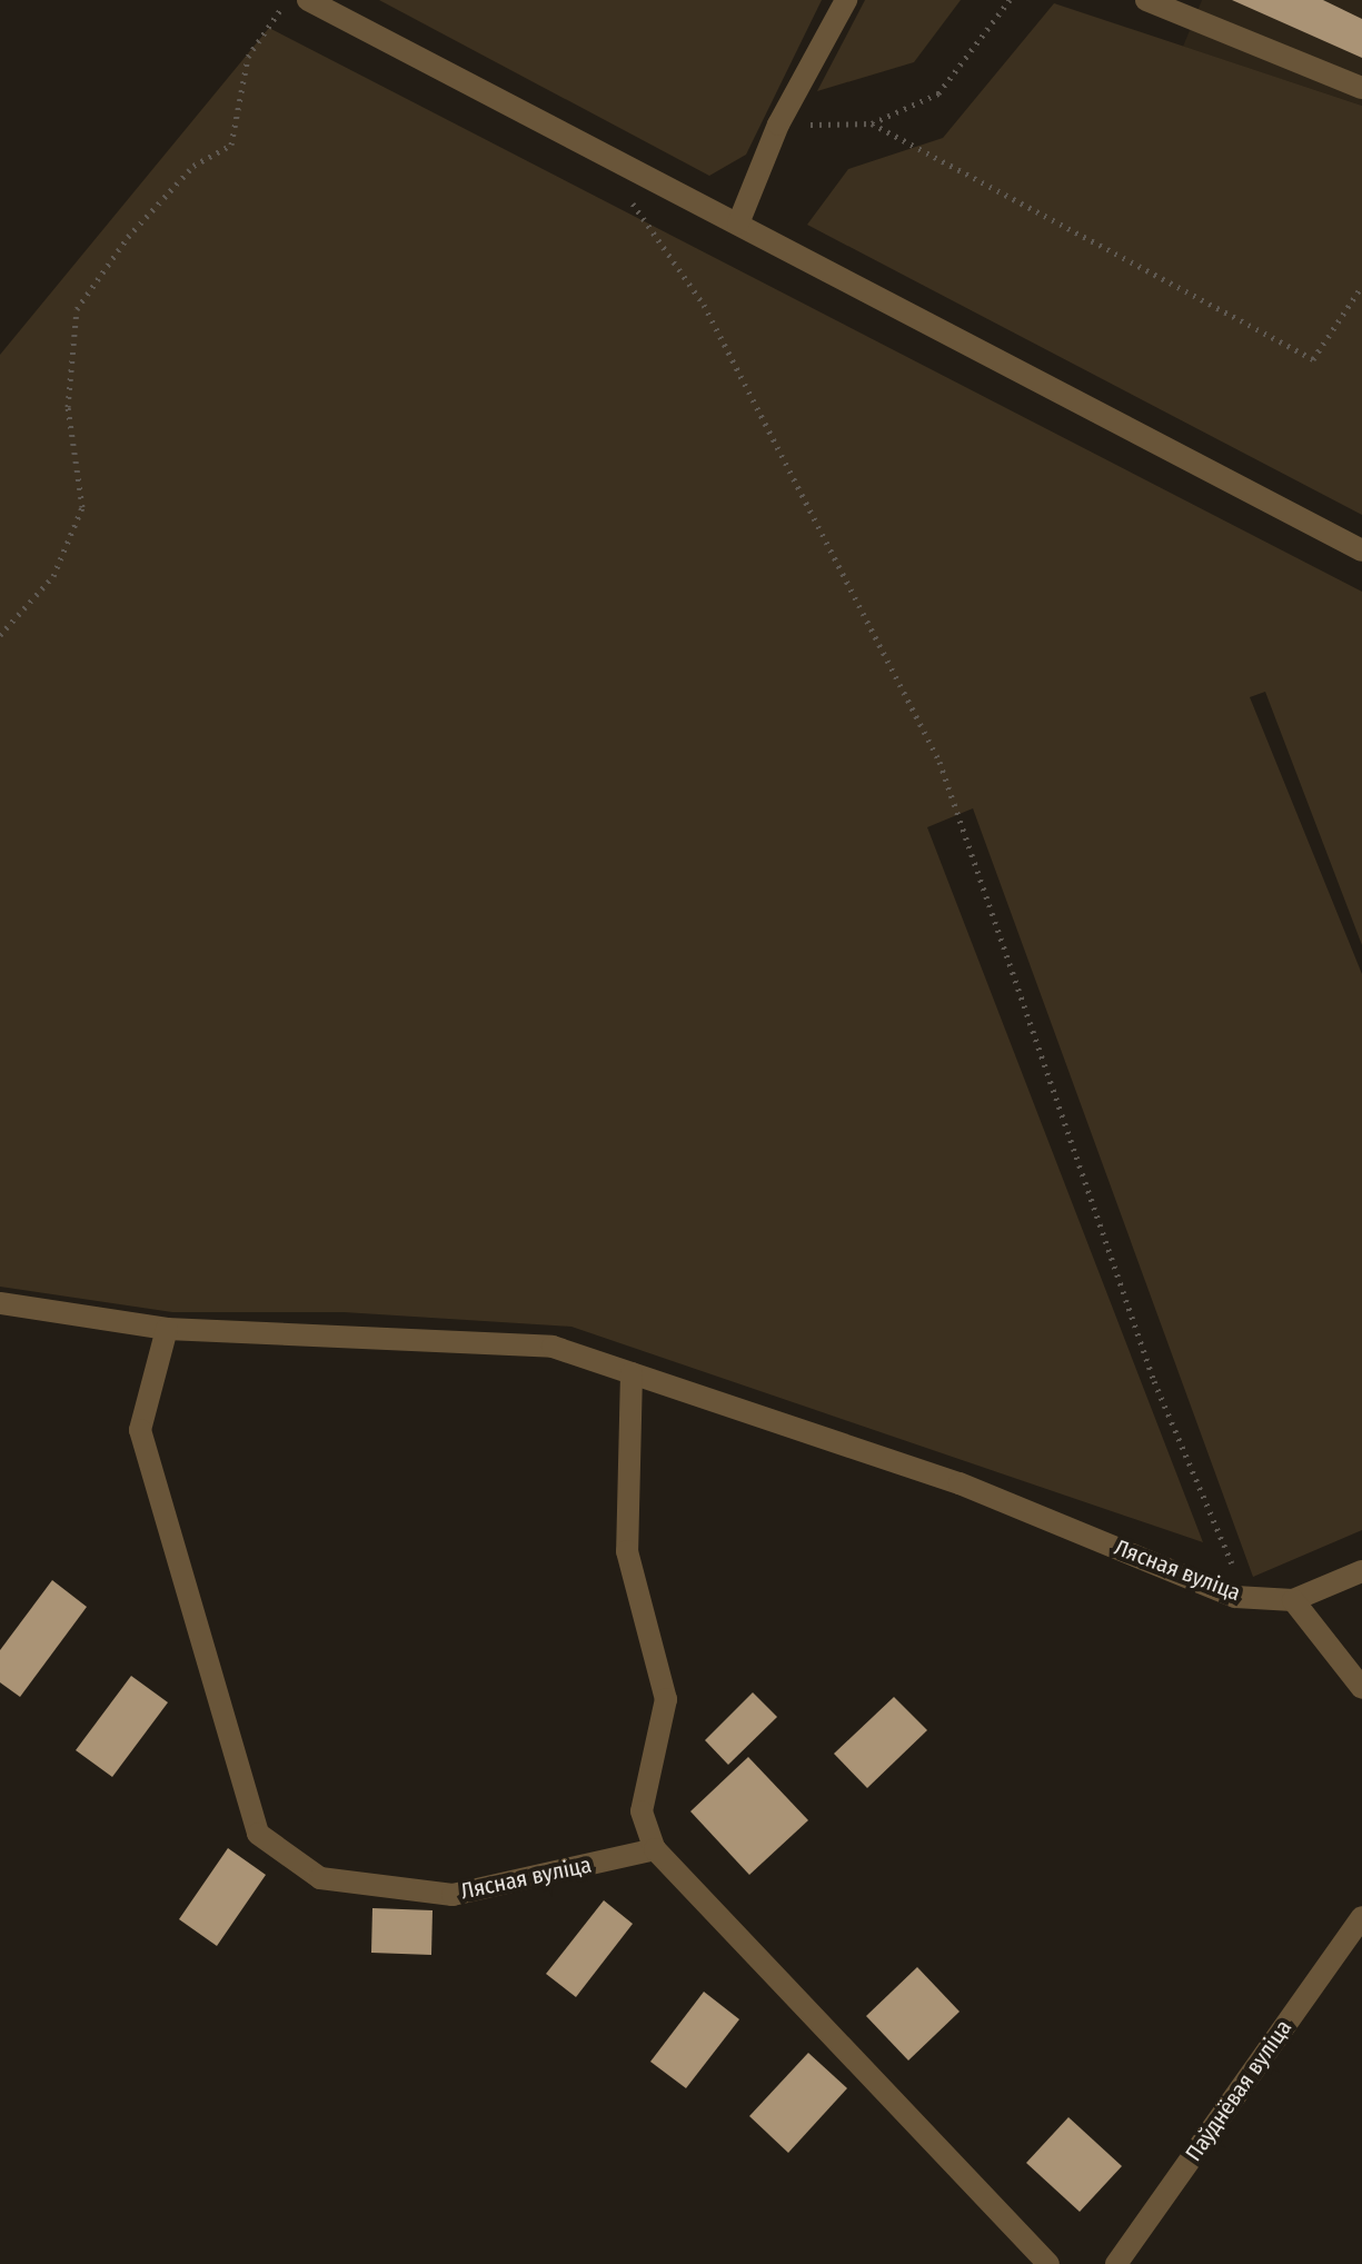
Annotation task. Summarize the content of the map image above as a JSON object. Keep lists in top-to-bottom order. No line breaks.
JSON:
{"streets":{"street":["Лясная вуліца","Паўднёвая вуліца"]}}
